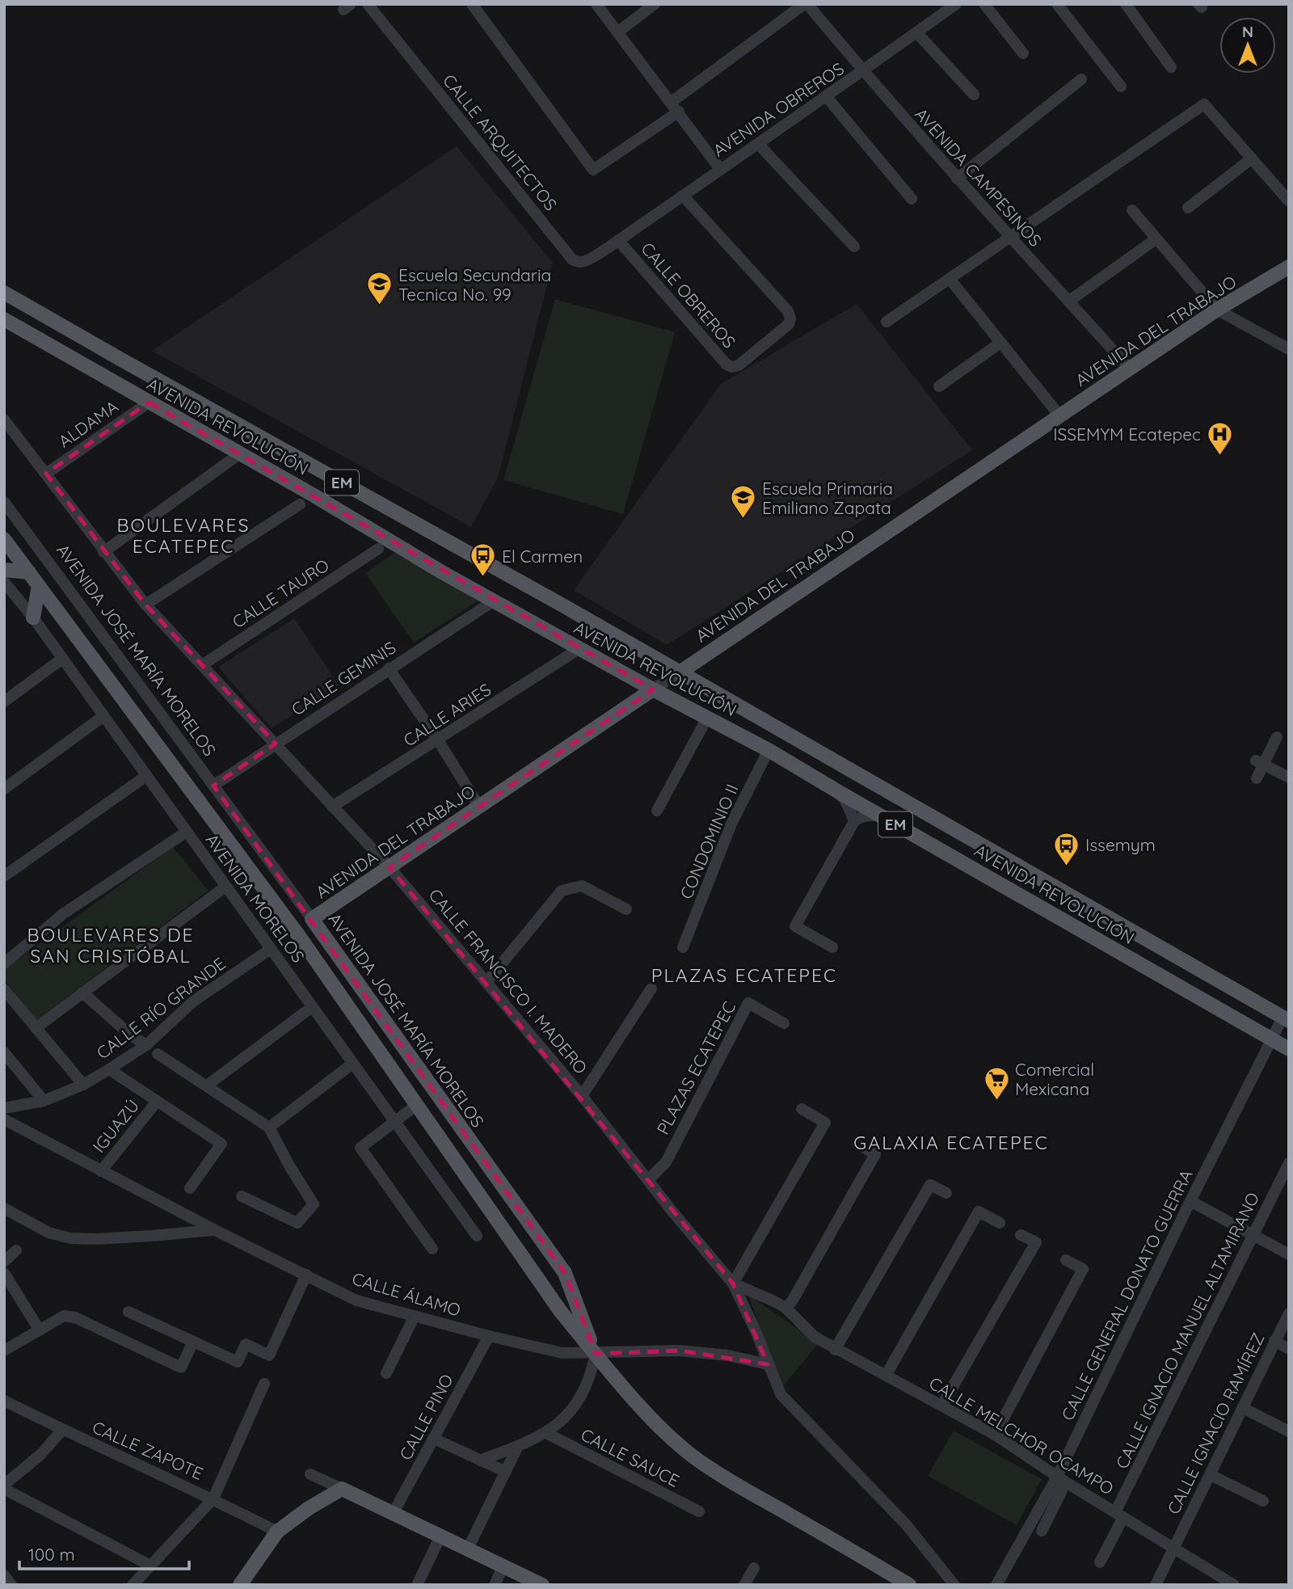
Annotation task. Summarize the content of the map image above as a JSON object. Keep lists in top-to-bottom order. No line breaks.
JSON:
{"streets":{"main road":["AVENIDA DEL TRABAJO","AVENIDA REVOLUCIÓN","EM","AVENIDA JOSÉ MARÍA MORELOS"],"street":["AVENIDA OBREROS","CALLE ARQUITECTOS","AVENIDA CAMPESINOS","CALLE OBREROS","ALDAMA","CALLE TAURO","CALLE GEMINIS","CALLE ARIES","CONDOMINIO II","AVENIDA MORELOS","CALLE FRANCISCO I. MADERO","CALLE RÍO GRANDE","PLAZAS ECATEPEC","IGUAZÚ","CALLE ÁLAMO","CALLE GENERAL DONATO GUERRA","CALLE IGNACIO MANUEL ALTAMIRANO","CALLE PINO","CALLE IGNACIO RAMÍREZ","CALLE MELCHOR OCAMPO","CALLE ZAPOTE","CALLE SAUCE"]},"crossings":[["AVENIDA OBREROS","CALLE ARQUITECTOS"],["AVENIDA OBREROS","AVENIDA CAMPESINOS"],["AVENIDA OBREROS","CALLE OBREROS"],["CALLE ARQUITECTOS","CALLE OBREROS"],["AVENIDA CAMPESINOS","AVENIDA DEL TRABAJO"],["AVENIDA DEL TRABAJO","AVENIDA REVOLUCIÓN"],["AVENIDA DEL TRABAJO","AVENIDA JOSÉ MARÍA MORELOS"],["AVENIDA DEL TRABAJO","CALLE FRANCISCO I. MADERO"],["ALDAMA","AVENIDA REVOLUCIÓN"],["ALDAMA","CALLE FRANCISCO I. MADERO"],["AVENIDA REVOLUCIÓN","CALLE GEMINIS"],["AVENIDA REVOLUCIÓN","CALLE ARIES"],["AVENIDA REVOLUCIÓN","CONDOMINIO II"],["AVENIDA REVOLUCIÓN","CALLE GENERAL DONATO GUERRA"],["CALLE TAURO","CALLE FRANCISCO I. MADERO"],["AVENIDA JOSÉ MARÍA MORELOS","CALLE GEMINIS"],["AVENIDA JOSÉ MARÍA MORELOS","CALLE ÁLAMO"],["CALLE GEMINIS","CALLE FRANCISCO I. MADERO"],["CALLE ARIES","CALLE FRANCISCO I. MADERO"],["AVENIDA MORELOS","CALLE RÍO GRANDE"],["CALLE FRANCISCO I. MADERO","PLAZAS ECATEPEC"],["CALLE FRANCISCO I. MADERO","CALLE ÁLAMO"],["CALLE FRANCISCO I. MADERO","CALLE MELCHOR OCAMPO"],["IGUAZÚ","CALLE ÁLAMO"],["CALLE ÁLAMO","CALLE PINO"],["CALLE GENERAL DONATO GUERRA","CALLE MELCHOR OCAMPO"],["CALLE IGNACIO MANUEL ALTAMIRANO","CALLE MELCHOR OCAMPO"],["CALLE IGNACIO RAMÍREZ","CALLE MELCHOR OCAMPO"]],"districts":["BOULEVARES ECATEPEC","BOULEVARES DE SAN CRISTÓBAL","PLAZAS ECATEPEC","GALAXIA ECATEPEC"],"places":{"school or university":["Escuela Secundaria Tecnica No. 99","Escuela Primaria Emiliano Zapata"],"hospital":["ISSEMYM Ecatepec"],"bus stop":["El Carmen","Issemym"],"supermarket":["Comercial Mexicana"]},"scale_bar":"100 m","north":"top"}
